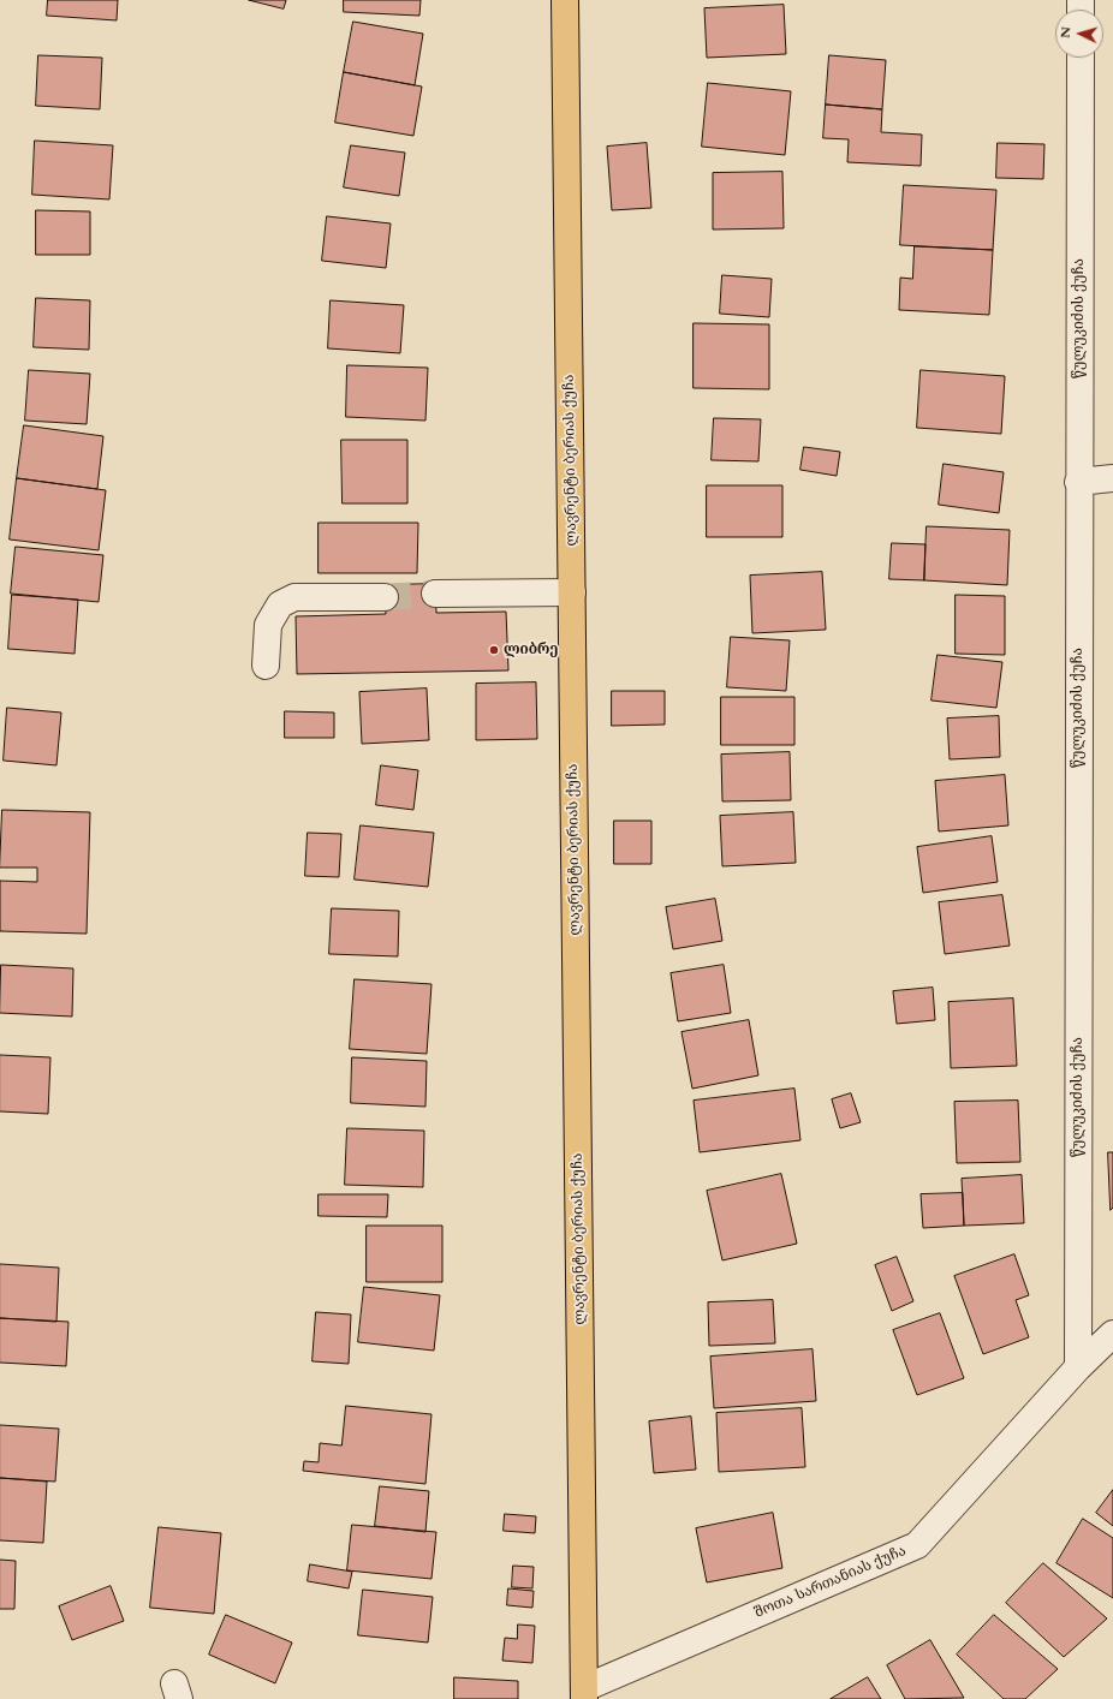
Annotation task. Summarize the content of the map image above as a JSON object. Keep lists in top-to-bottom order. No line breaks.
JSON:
{"streets":{"main road":["ლავრენტი ბერიას ქუჩა"],"street":["წულუკიძის ქუჩა","შოთა სართანიას ქუჩა"]},"crossings":[["წულუკიძის ქუჩა","შოთა სართანიას ქუჩა"],["ლავრენტი ბერიას ქუჩა","შოთა სართანიას ქუჩა"]],"places":["ლიბრე"],"north":"left"}
